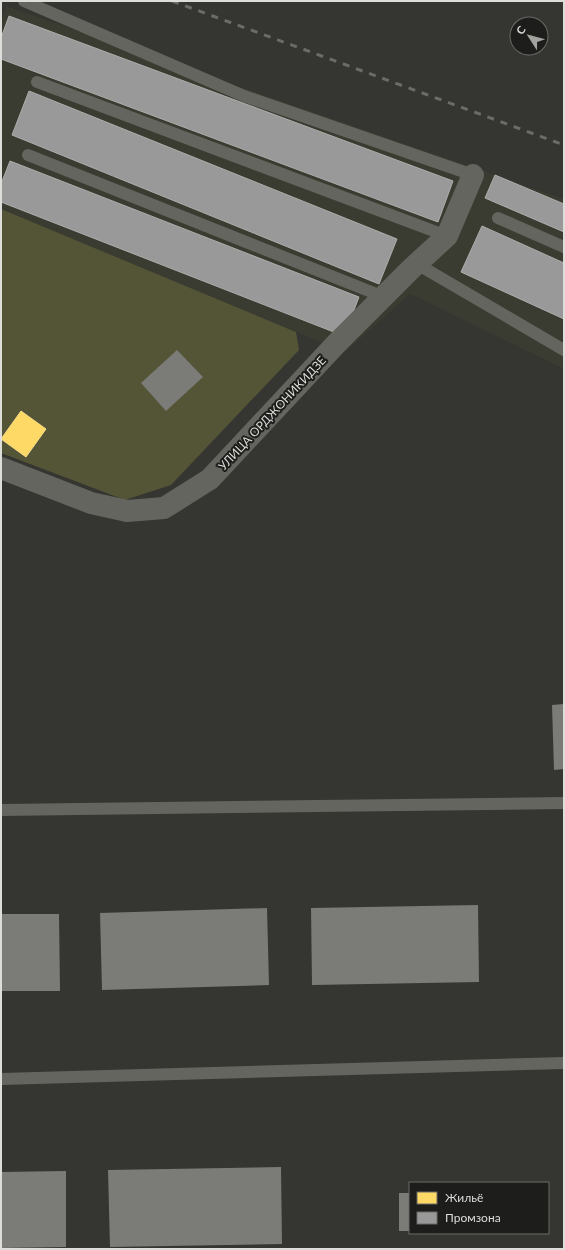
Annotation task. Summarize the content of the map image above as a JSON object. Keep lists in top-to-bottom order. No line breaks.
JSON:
{"streets":{"street":["УЛИЦА ОРДЖОНИКИДЗЕ"]},"legend":["Жильё","Промзона"],"north":"top left"}
